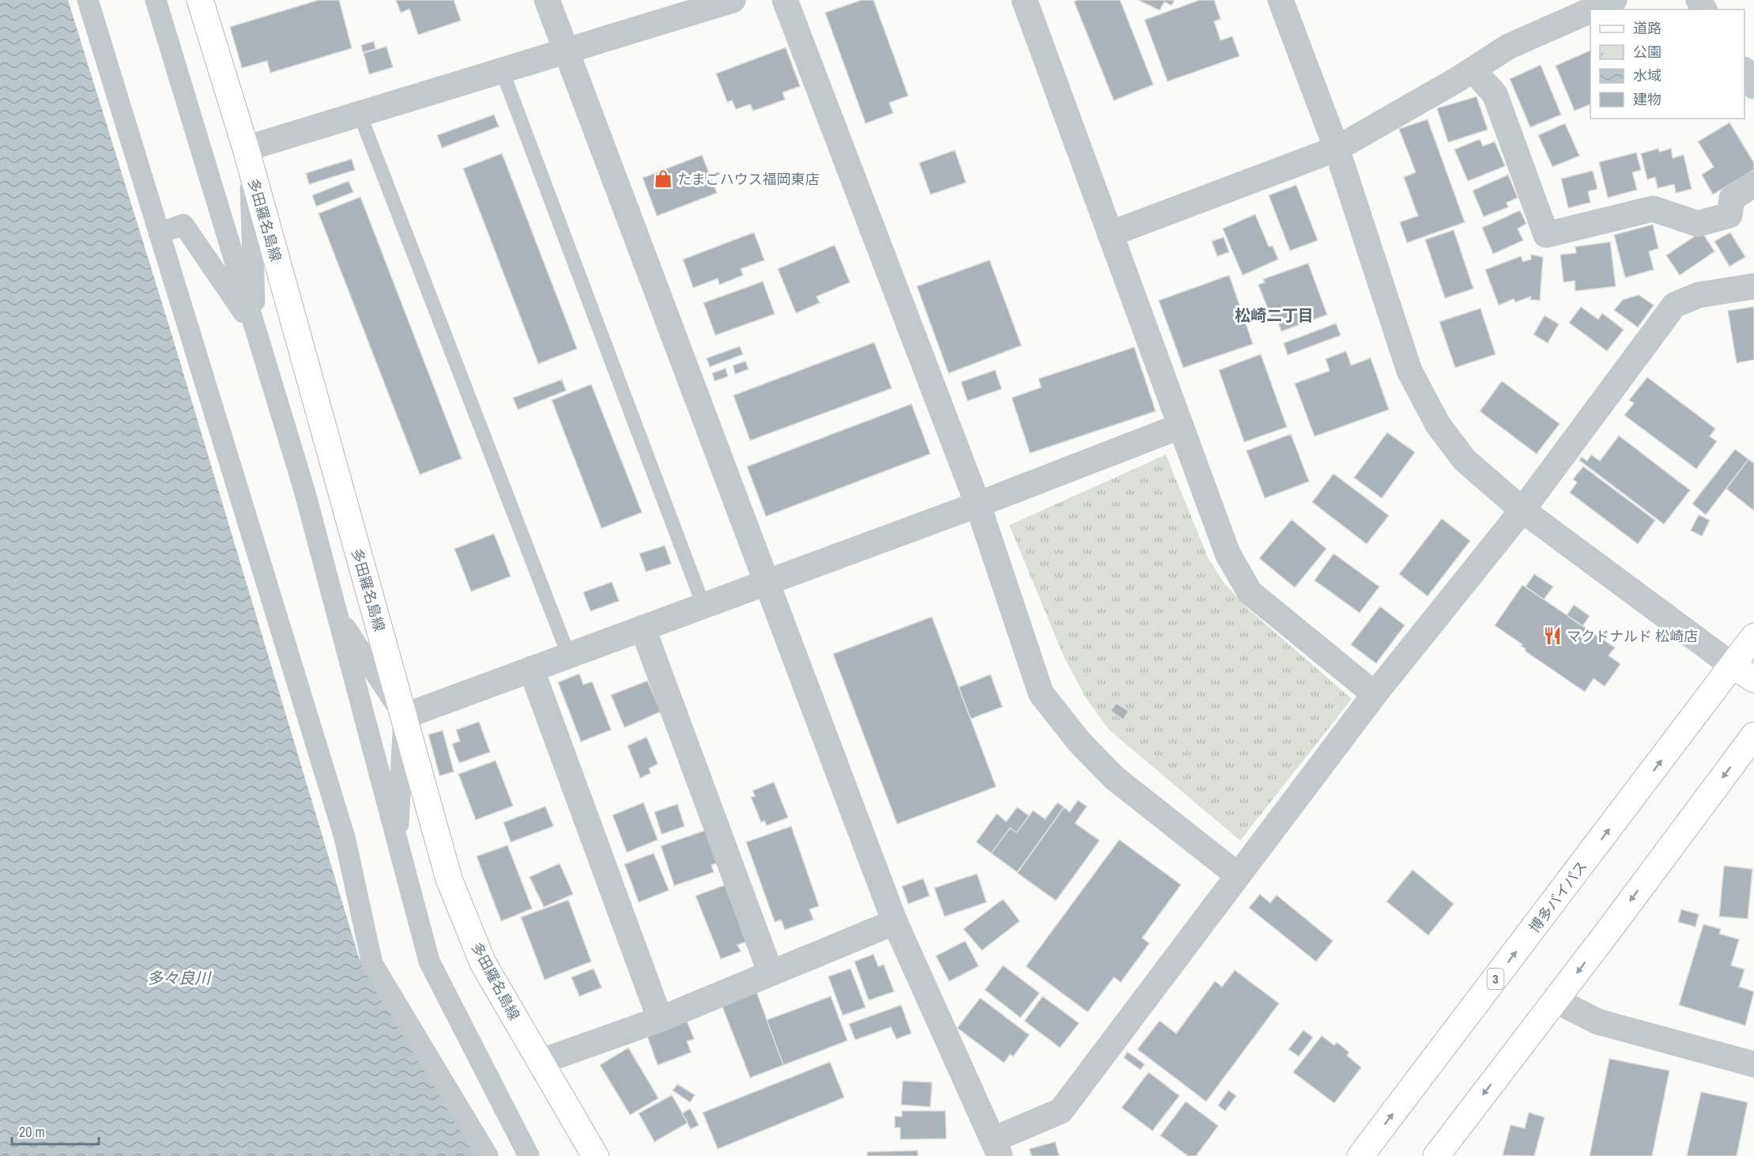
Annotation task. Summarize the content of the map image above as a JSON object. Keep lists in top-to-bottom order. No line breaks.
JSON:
{"streets":{"main road":["多田羅名島線","博多バイパス","3"]},"districts":["松崎二丁目"],"water":["多々良川"],"places":{"shop":["たまごハウス福岡東店"],"restaurant":["マクドナルド 松崎店"]},"legend":["道路","公園","水域","建物"],"scale_bar":"20 m"}
